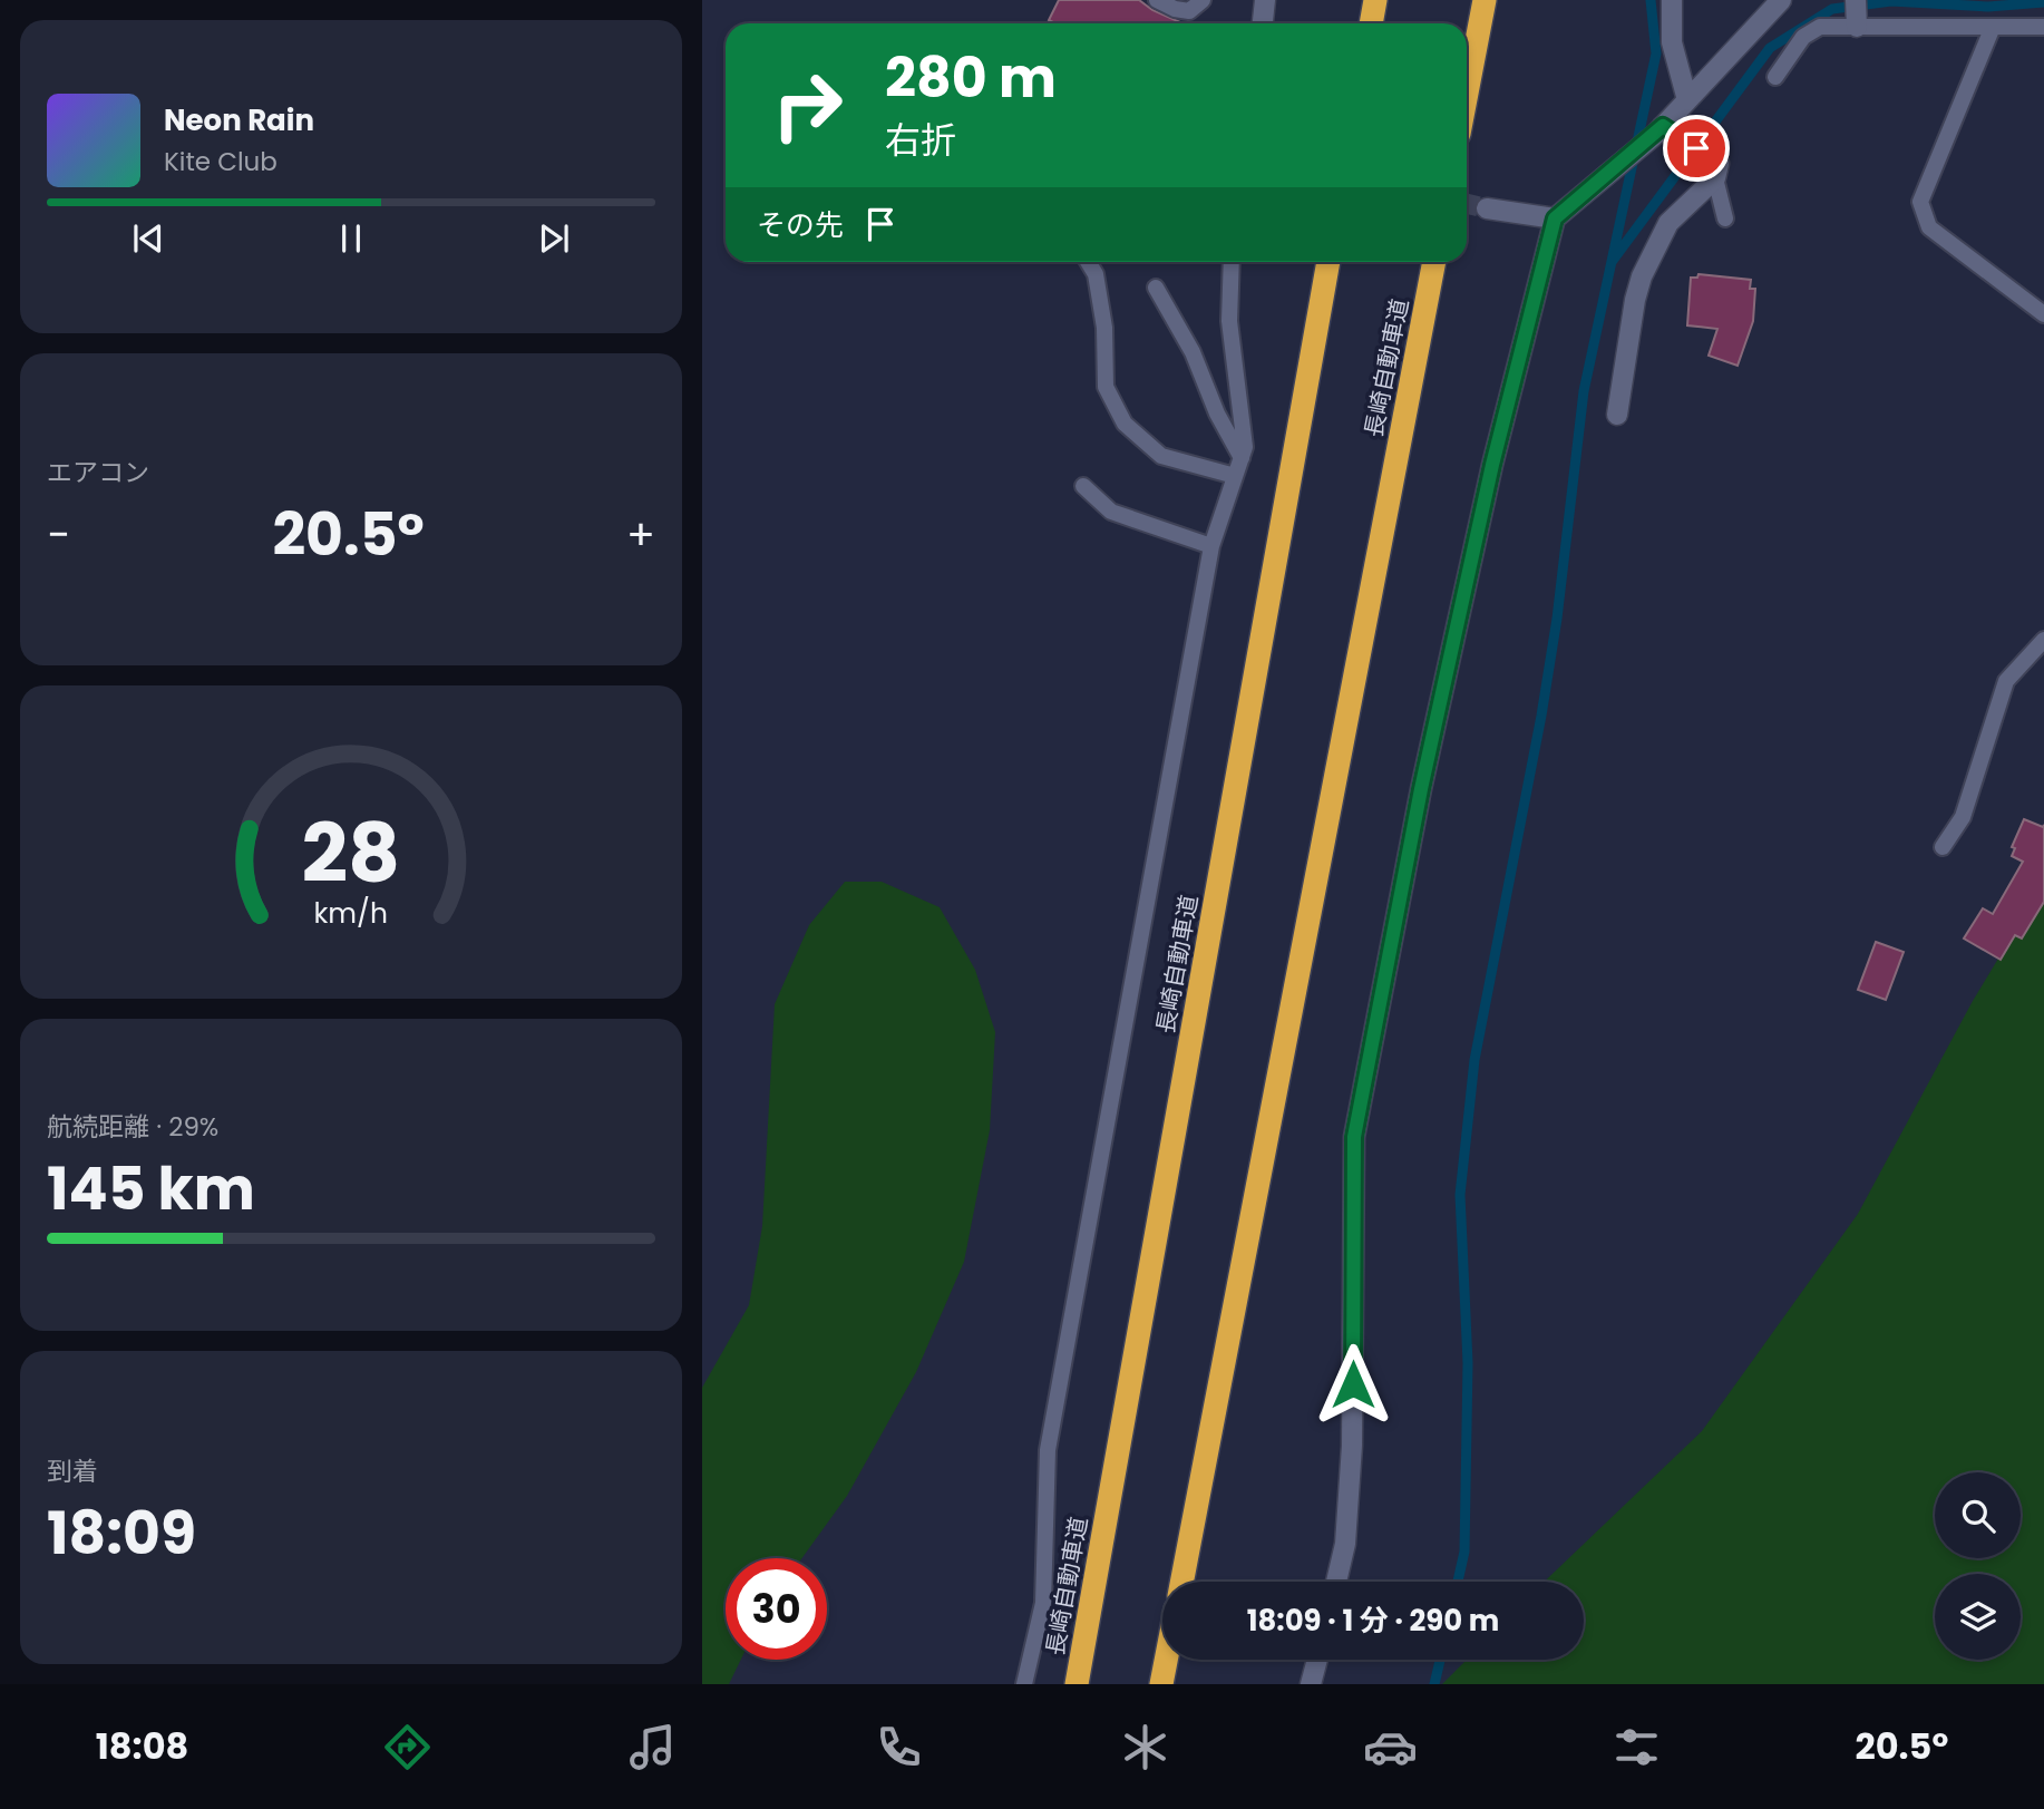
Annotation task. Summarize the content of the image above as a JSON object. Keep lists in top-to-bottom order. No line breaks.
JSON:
{"streets":{"highway":["長崎自動車道"]},"page":{"turn":["280 m","右折"],"song":["Neon Rain","Kite Club"],"then":"その先","tile":["エアコン",["航続距離 · 29%","145 km"],["到着","18:09"]],"heat":["−","20.5°","+"],"limit":"30","trip":"18:09 · 1 分 · 290 m","tabs":["18:08","20.5°"],"gauge":["28","km/h"]}}
